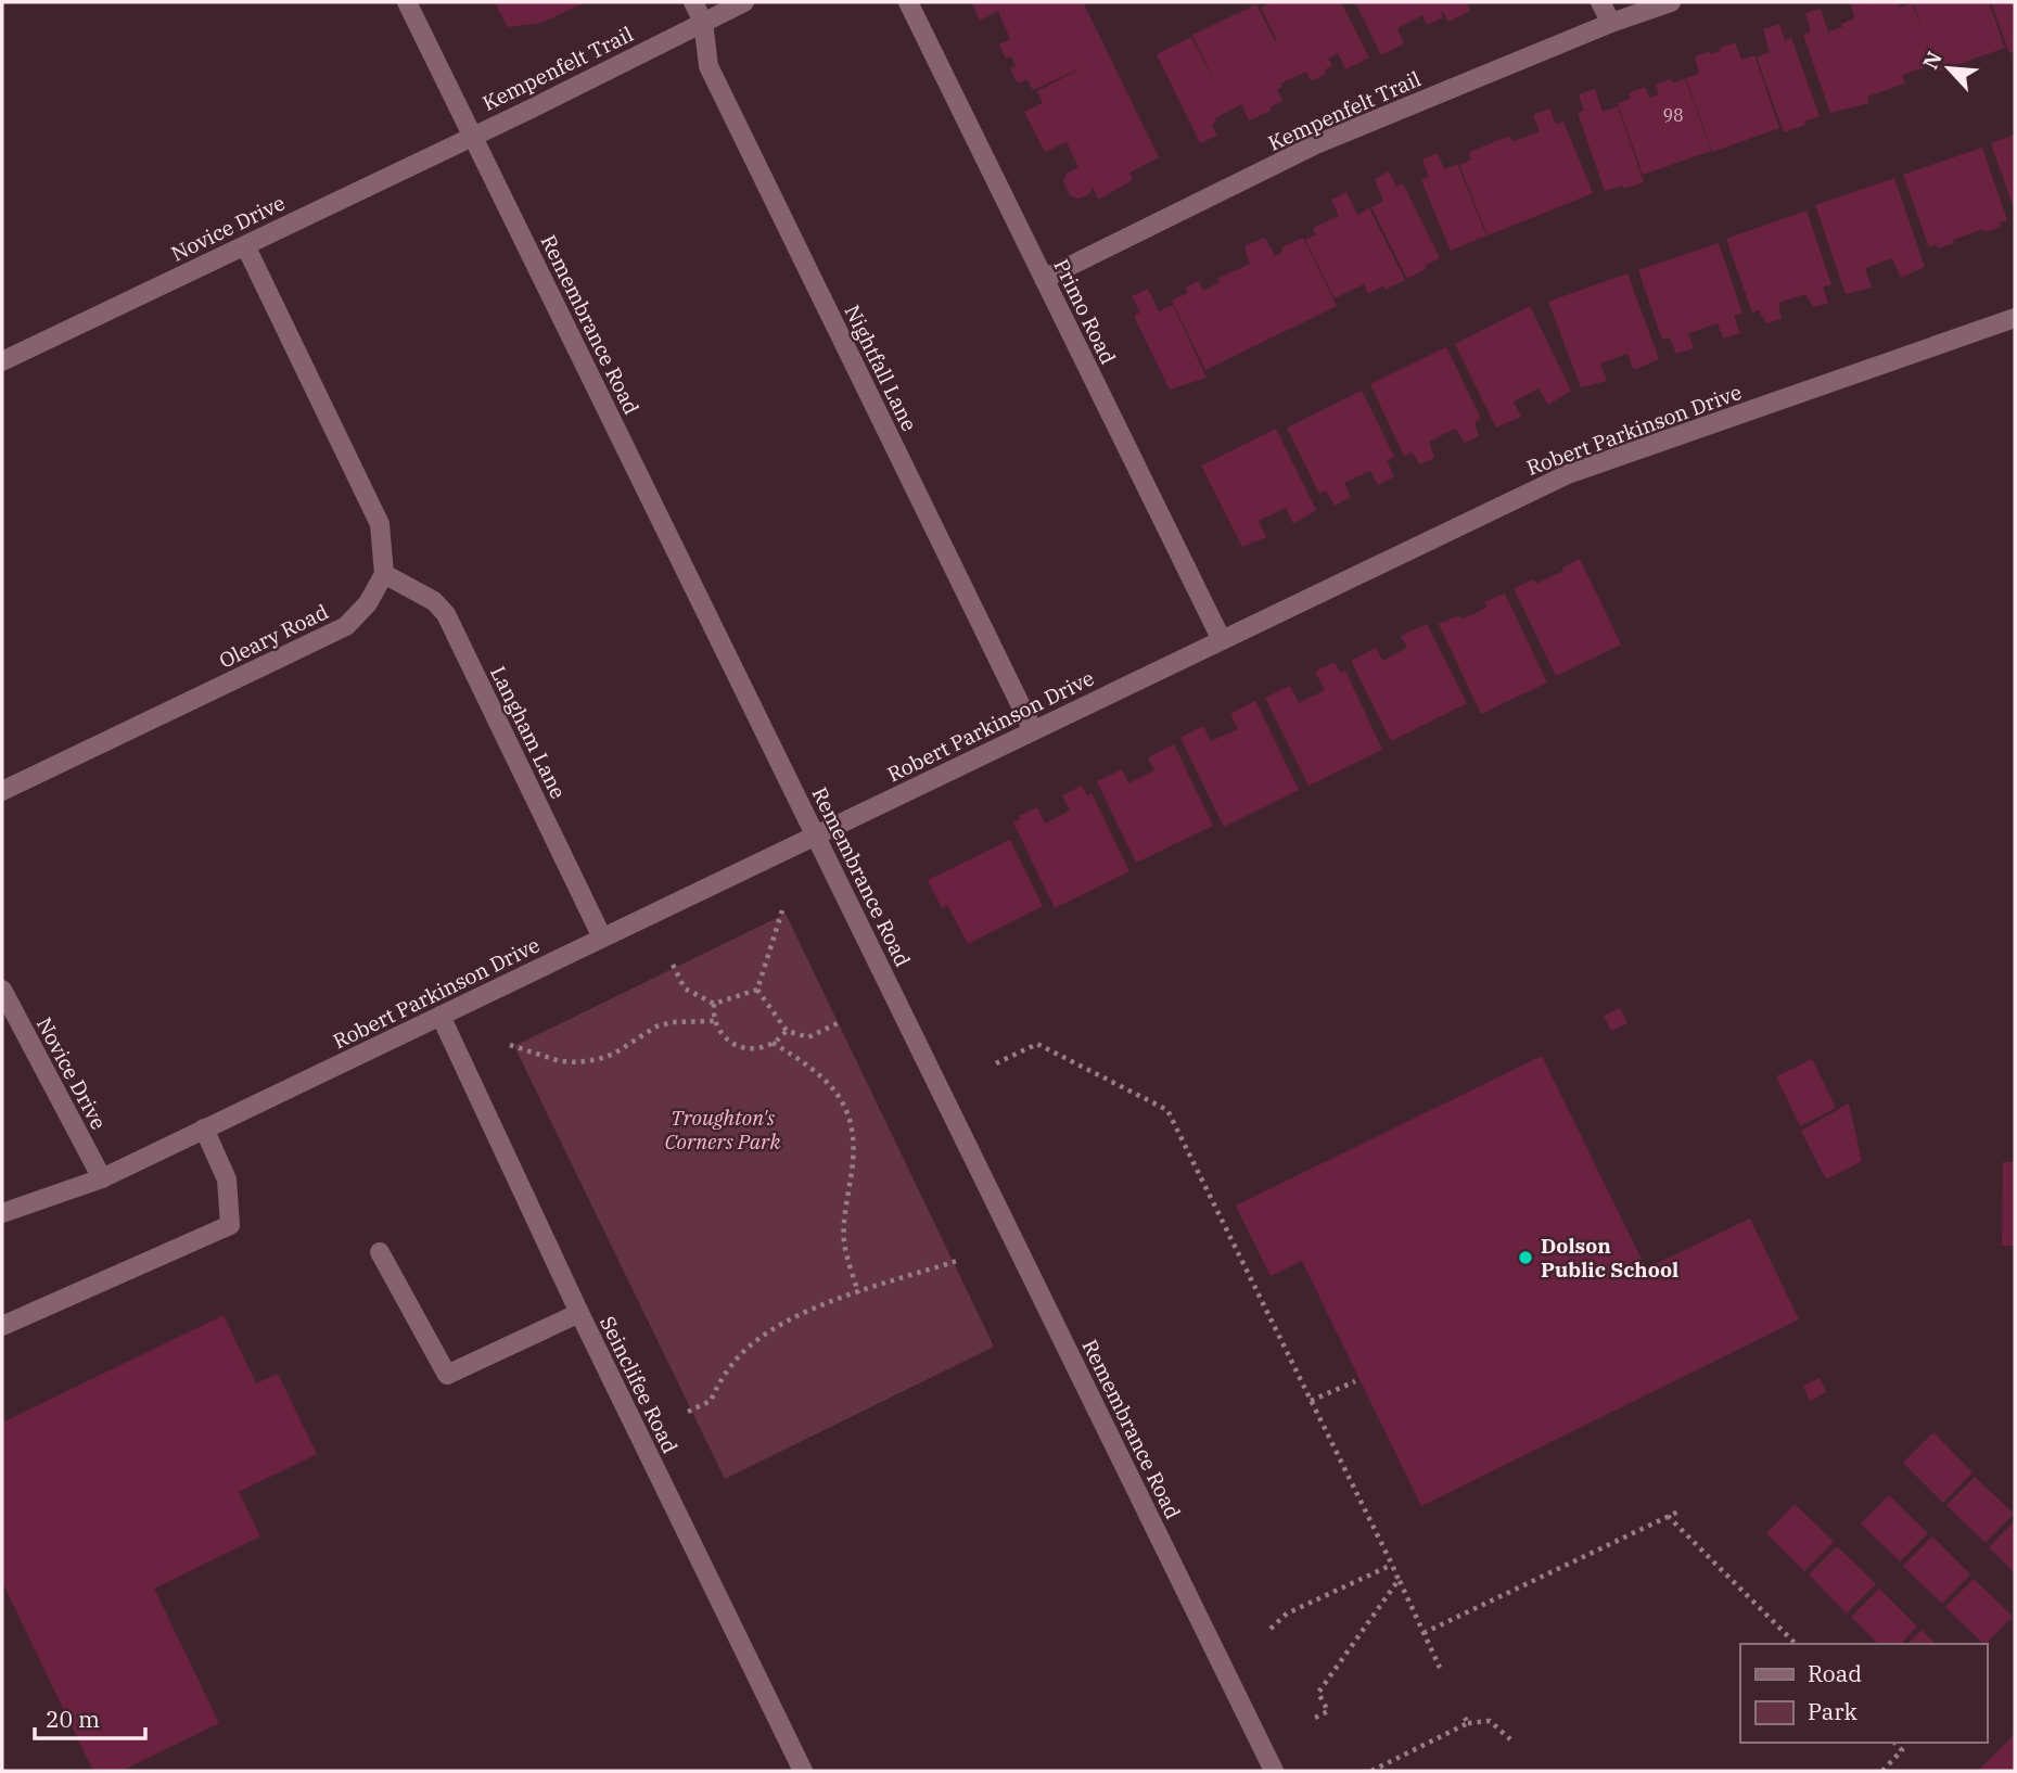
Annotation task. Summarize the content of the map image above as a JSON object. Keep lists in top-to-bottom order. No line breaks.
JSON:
{"streets":{"street":["Kempenfelt Trail","Novice Drive","Primo Road","Remembrance Road","Nightfall Lane","Robert Parkinson Drive","Oleary Road","Langham Lane","Seinclifee Road"]},"crossings":[["Kempenfelt Trail","Novice Drive"],["Kempenfelt Trail","Primo Road"],["Kempenfelt Trail","Remembrance Road"],["Kempenfelt Trail","Nightfall Lane"],["Novice Drive","Remembrance Road"],["Novice Drive","Robert Parkinson Drive"],["Primo Road","Robert Parkinson Drive"],["Remembrance Road","Robert Parkinson Drive"],["Nightfall Lane","Robert Parkinson Drive"],["Robert Parkinson Drive","Langham Lane"],["Robert Parkinson Drive","Seinclifee Road"],["Oleary Road","Langham Lane"]],"parks":["Troughton's Corners Park"],"places":["Dolson Public School"],"house_numbers":["98"],"legend":["Road","Park"],"scale_bar":"20 m","north":"top left"}
